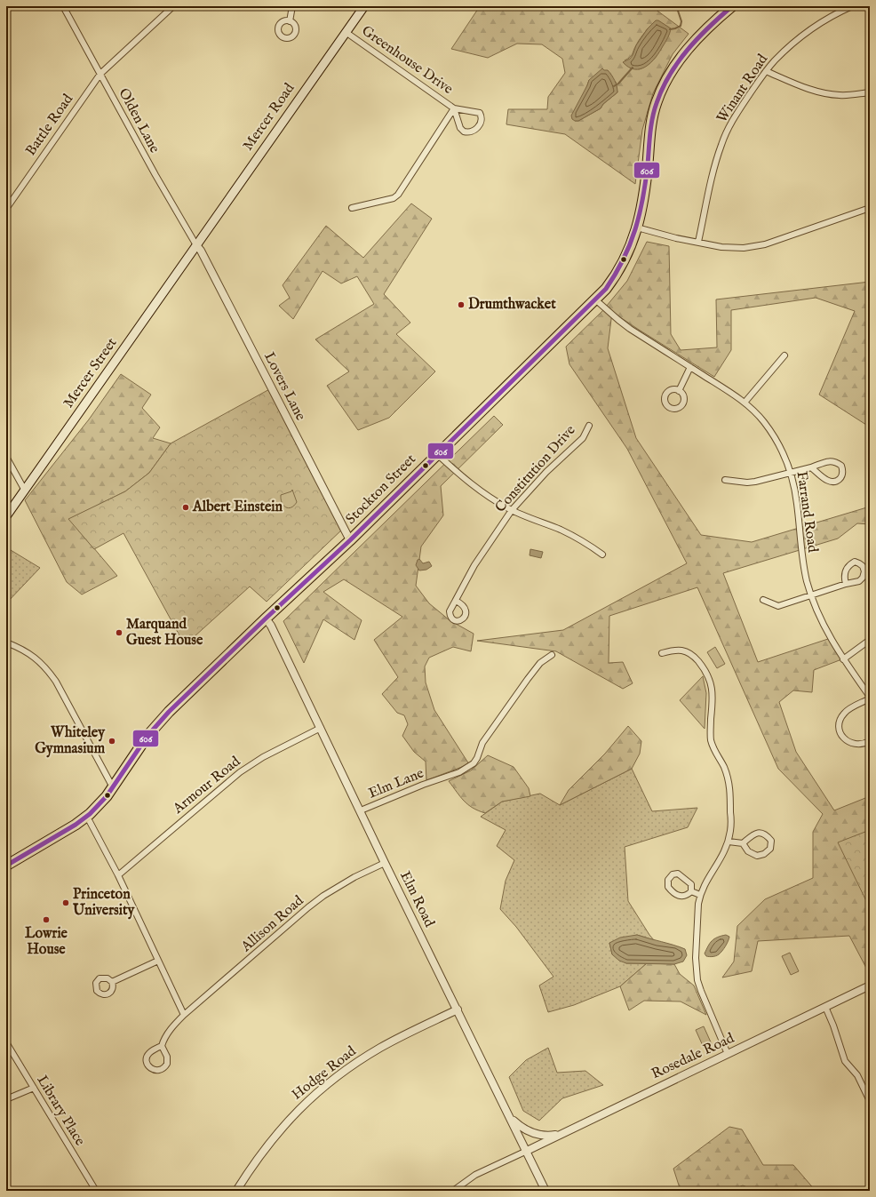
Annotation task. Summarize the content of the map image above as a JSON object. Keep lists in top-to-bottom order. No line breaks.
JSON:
{"streets":{"highway":["Stockton Street"],"main road":["Mercer Road","Mercer Street"],"street":["Greenhouse Drive","Winant Road","Olden Lane","Battle Road","Lovers Lane","Constitution Drive","Farrand Road","Elm Lane","Armour Road","Elm Road","Allison Road","Rosedale Road","Hodge Road","Library Place"]},"crossings":[["Greenhouse Drive","Mercer Road"],["Mercer Road","Olden Lane"],["Mercer Road","Mercer Street"],["Mercer Road","Lovers Lane"],["Olden Lane","Battle Road"],["Olden Lane","Mercer Street"],["Olden Lane","Lovers Lane"],["Mercer Street","Lovers Lane"],["Lovers Lane","Stockton Street"],["Stockton Street","Farrand Road"],["Stockton Street","Elm Road"],["Elm Lane","Elm Road"],["Armour Road","Elm Road"],["Elm Road","Allison Road"],["Elm Road","Rosedale Road"],["Elm Road","Hodge Road"]],"places":["Drumthwacket","Albert Einstein","Marquand Guest House","Whiteley Gymnasium","Princeton University","Lowrie House"],"lines":["transit line 606"]}
